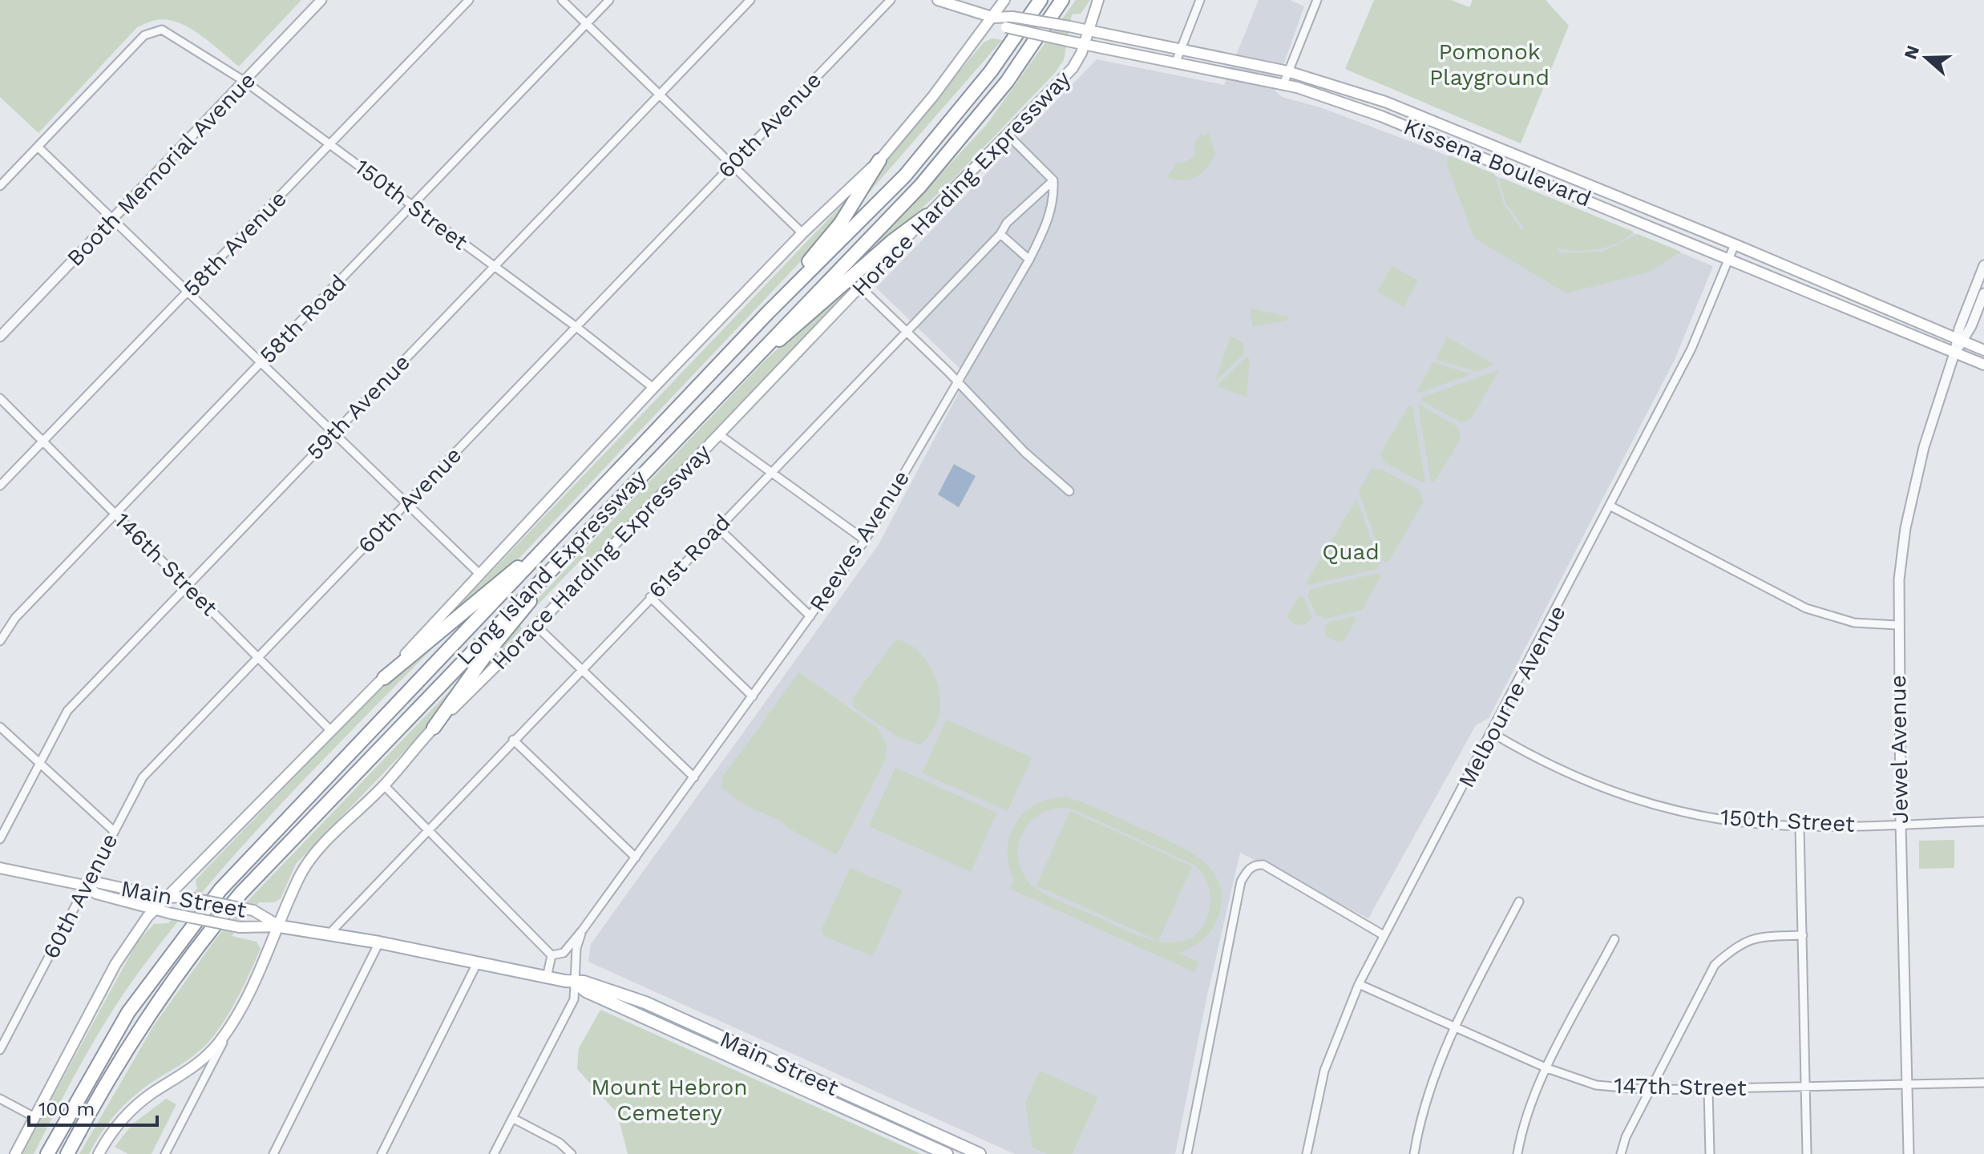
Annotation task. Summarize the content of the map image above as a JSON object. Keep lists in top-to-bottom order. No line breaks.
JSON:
{"streets":{"highway":["Long Island Expressway"],"main road":["Kissena Boulevard","Horace Harding Expressway","Main Street"],"street":["60th Avenue","Booth Memorial Avenue","150th Street","58th Avenue","58th Road","59th Avenue","Reeves Avenue","61st Road","146th Street","Melbourne Avenue","Jewel Avenue","147th Street"]},"crossings":[["60th Avenue","150th Street"],["60th Avenue","146th Street"],["60th Avenue","Main Street"],["Kissena Boulevard","Horace Harding Expressway"],["Kissena Boulevard","Melbourne Avenue"],["Kissena Boulevard","Jewel Avenue"],["Booth Memorial Avenue","150th Street"],["Horace Harding Expressway","Main Street"],["150th Street","58th Avenue"],["150th Street","58th Road"],["150th Street","59th Avenue"],["150th Street","Melbourne Avenue"],["150th Street","Jewel Avenue"],["58th Avenue","146th Street"],["58th Road","146th Street"],["59th Avenue","146th Street"],["Reeves Avenue","61st Road"],["Reeves Avenue","Main Street"],["61st Road","Main Street"],["Melbourne Avenue","147th Street"],["Jewel Avenue","147th Street"]],"parks":["Pomonok Playground","Quad","Mount Hebron Cemetery"],"scale_bar":"100 m","north":"left"}
